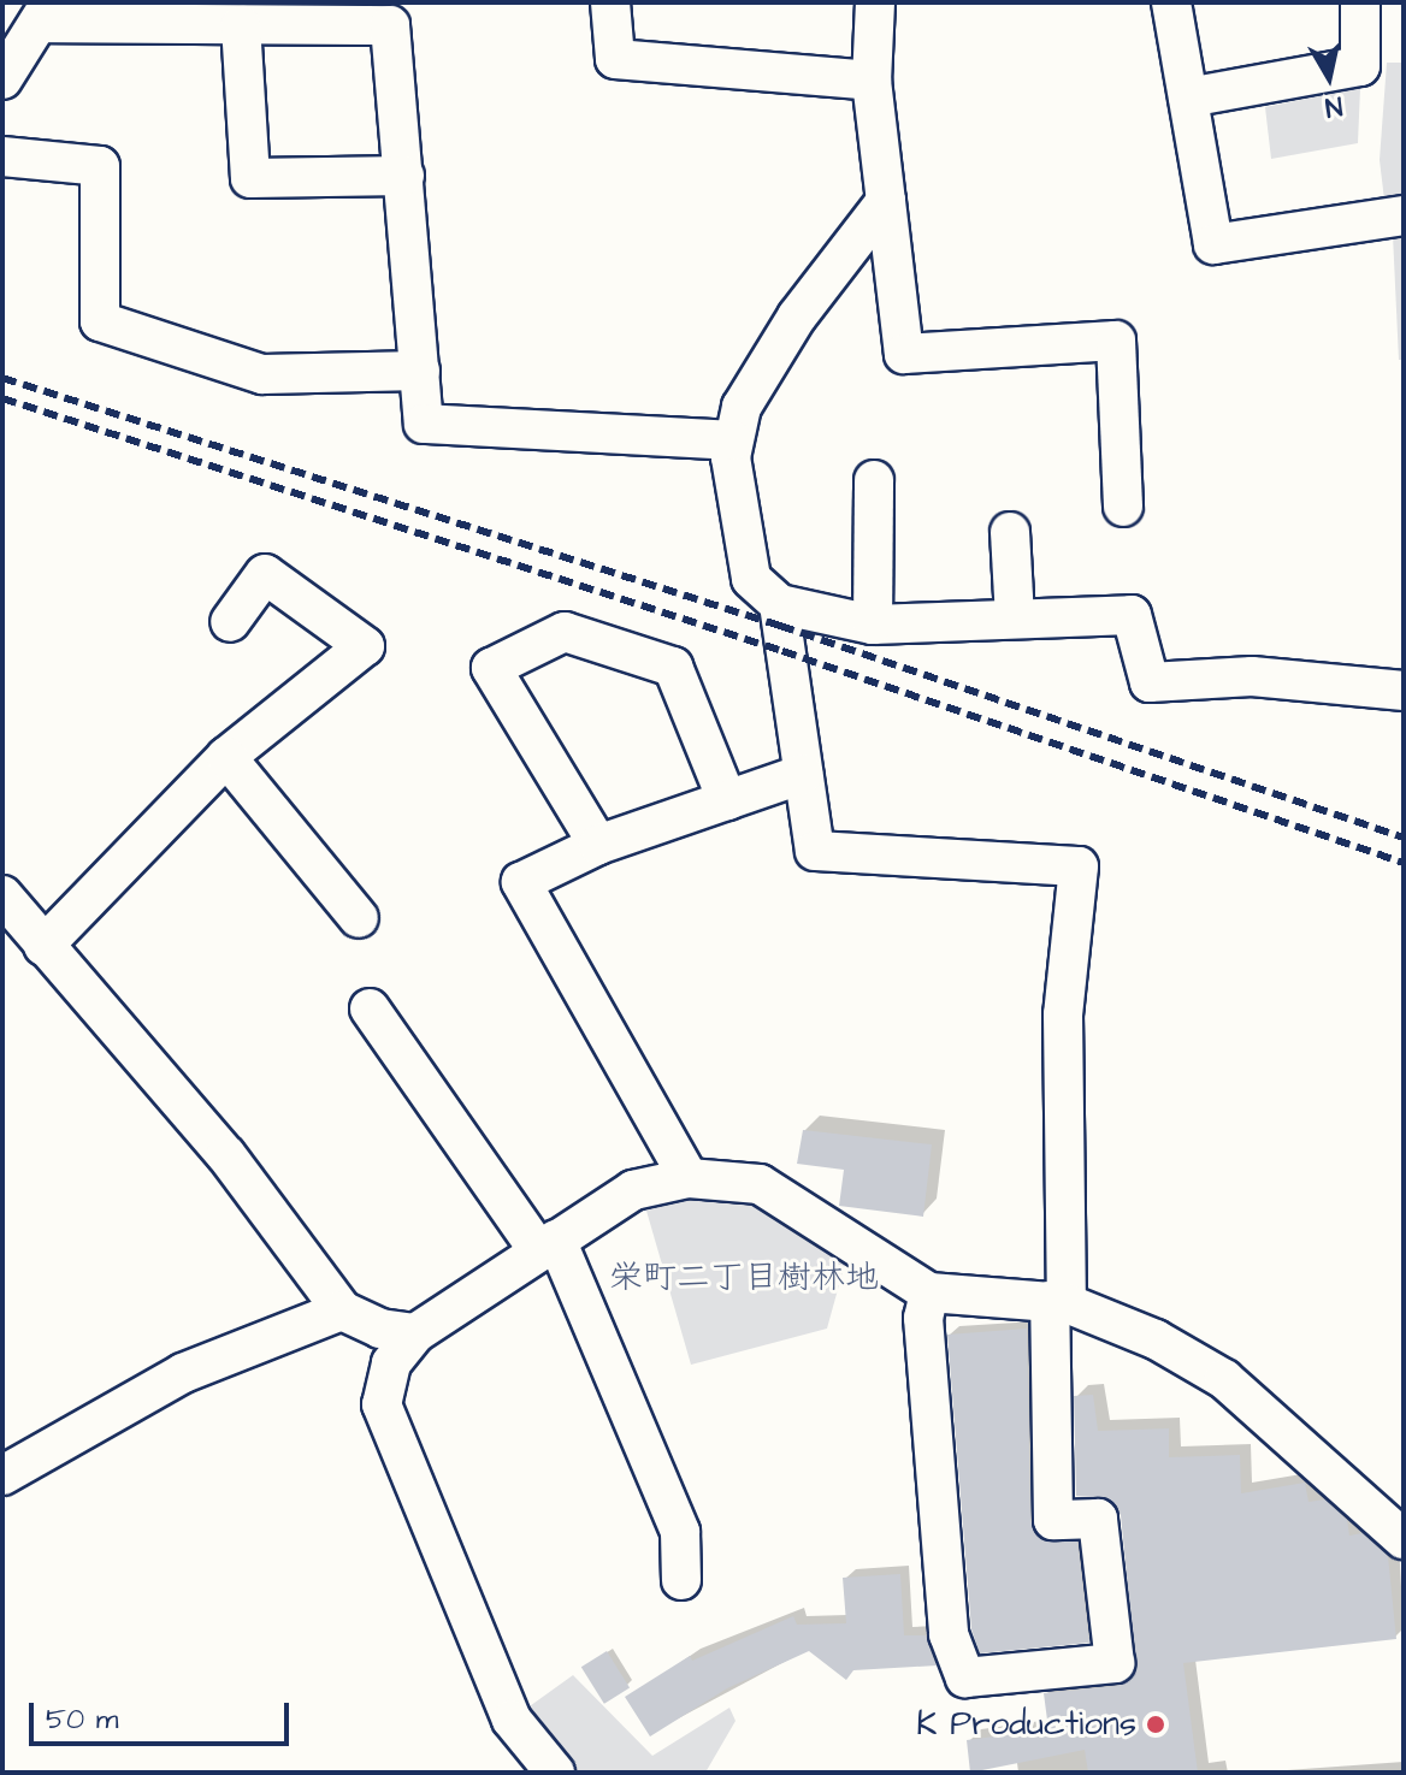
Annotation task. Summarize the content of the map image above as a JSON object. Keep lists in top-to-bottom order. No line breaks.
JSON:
{"parks":["栄町二丁目樹林地"],"places":["K Productions"],"scale_bar":"50 m","north":"bottom"}
